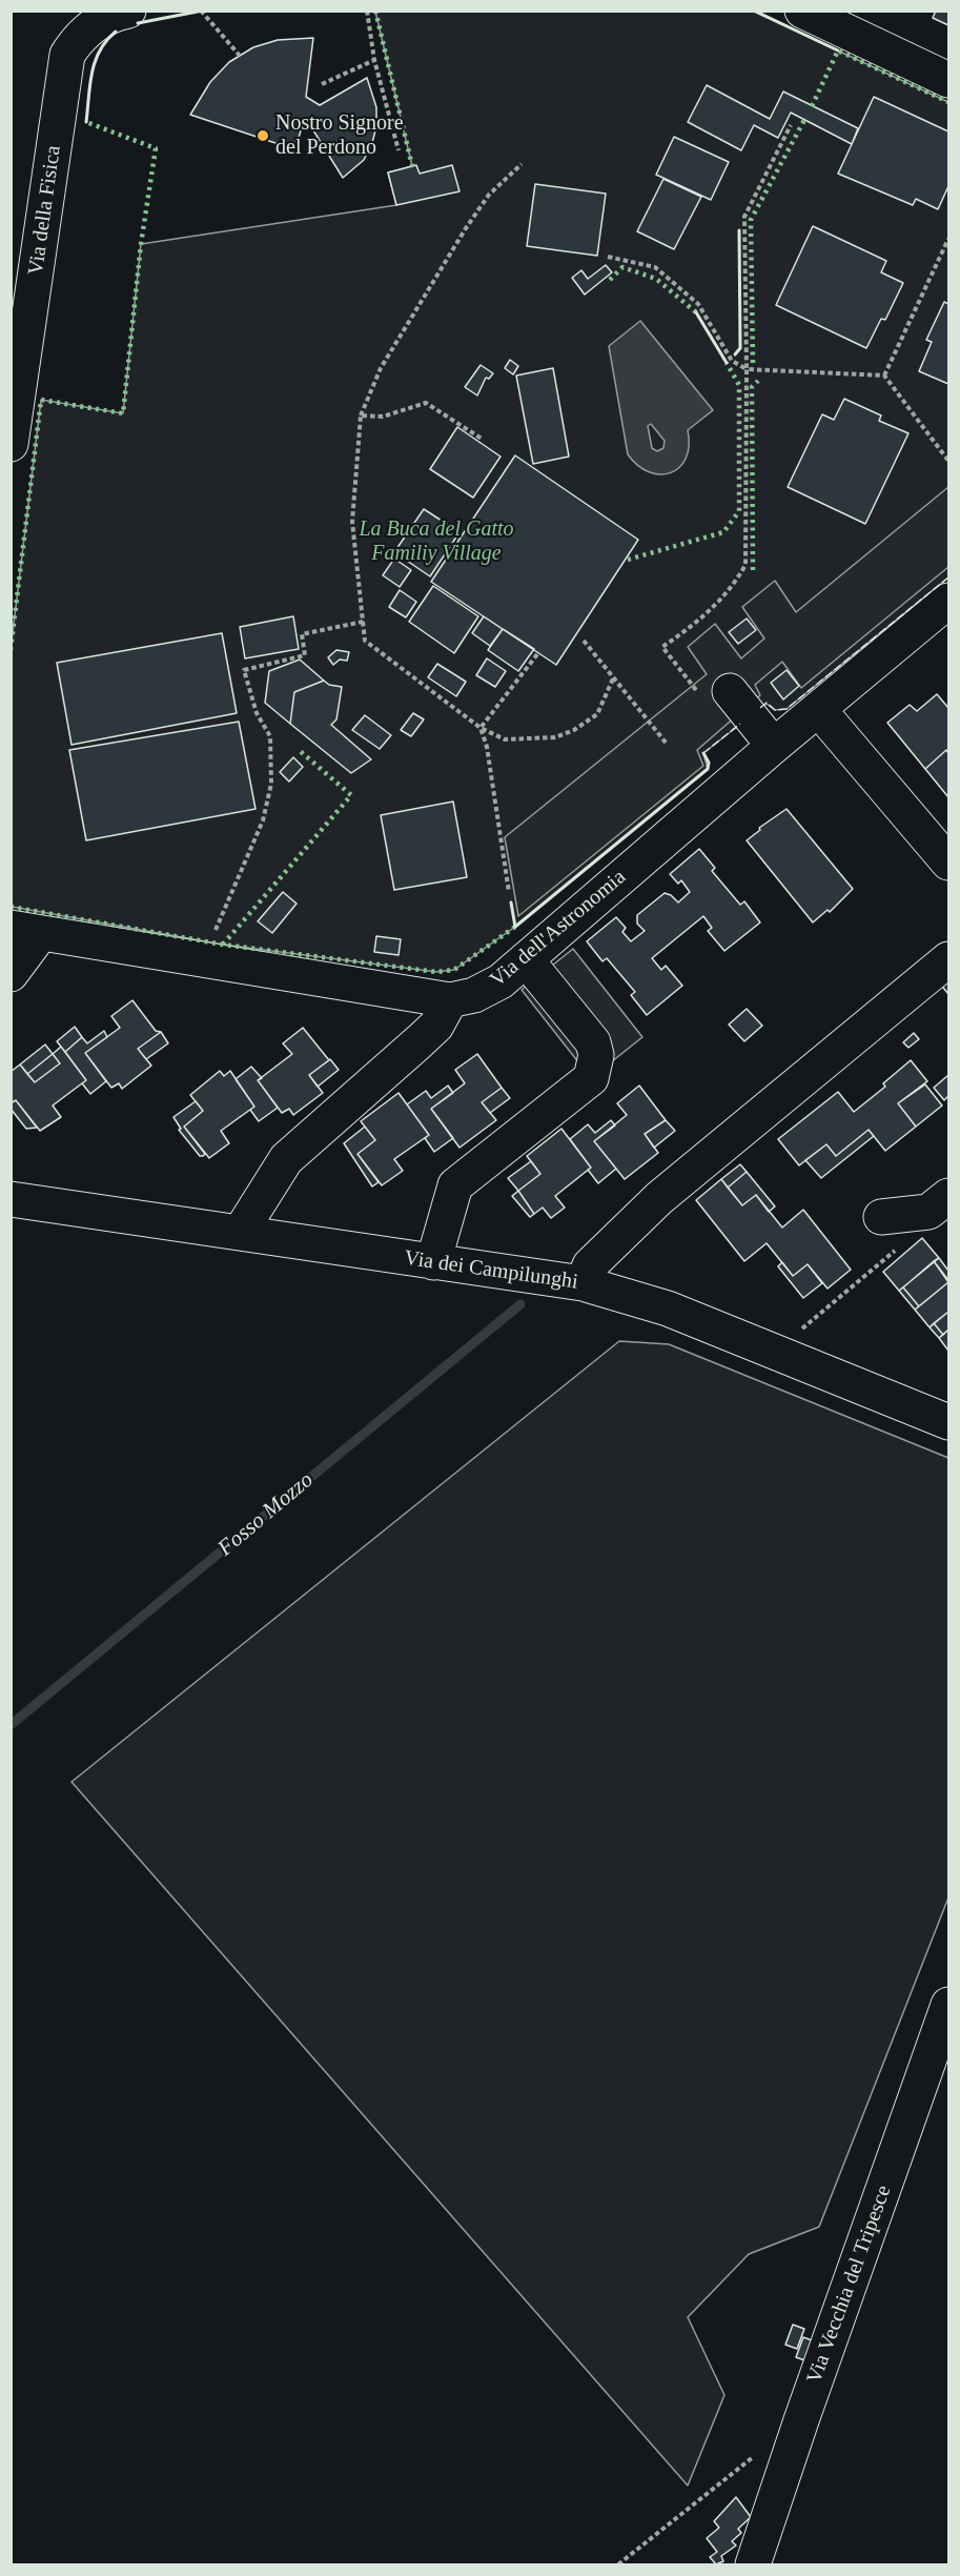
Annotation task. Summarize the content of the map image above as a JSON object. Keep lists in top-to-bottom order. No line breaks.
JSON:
{"streets":{"street":["Via della Fisica","Via dell'Astronomia","Via dei Campilunghi","Via Vecchia del Tripesce"]},"water":["Fosso Mozzo"],"parks":["La Buca del Gatto Familiy Village"],"places":["Nostro Signore del Perdono"]}
